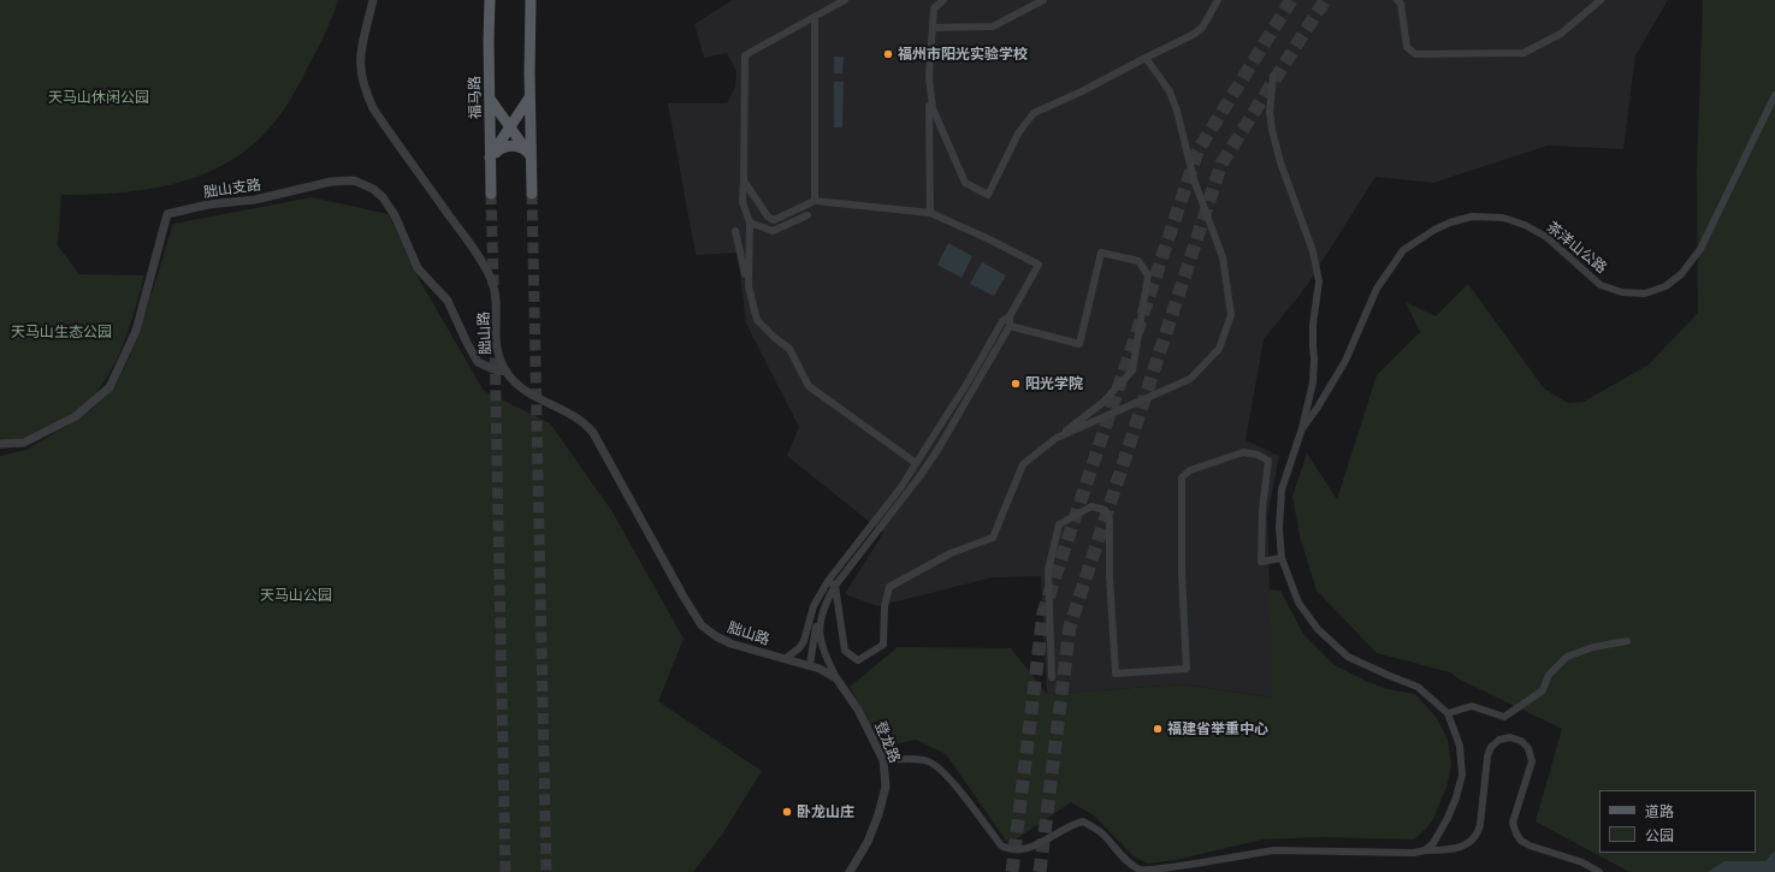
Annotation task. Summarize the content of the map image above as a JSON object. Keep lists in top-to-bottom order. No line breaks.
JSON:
{"streets":{"main road":["福马路"],"street":["胐山支路","茶洋山公路","胐山路","登龙路"]},"crossings":[["胐山支路","胐山路"]],"parks":["天马山休闲公园","天马山生态公园","天马山公园"],"places":["福州市阳光实验学校","阳光学院","福建省举重中心","卧龙山庄"],"legend":["道路","公园"]}
